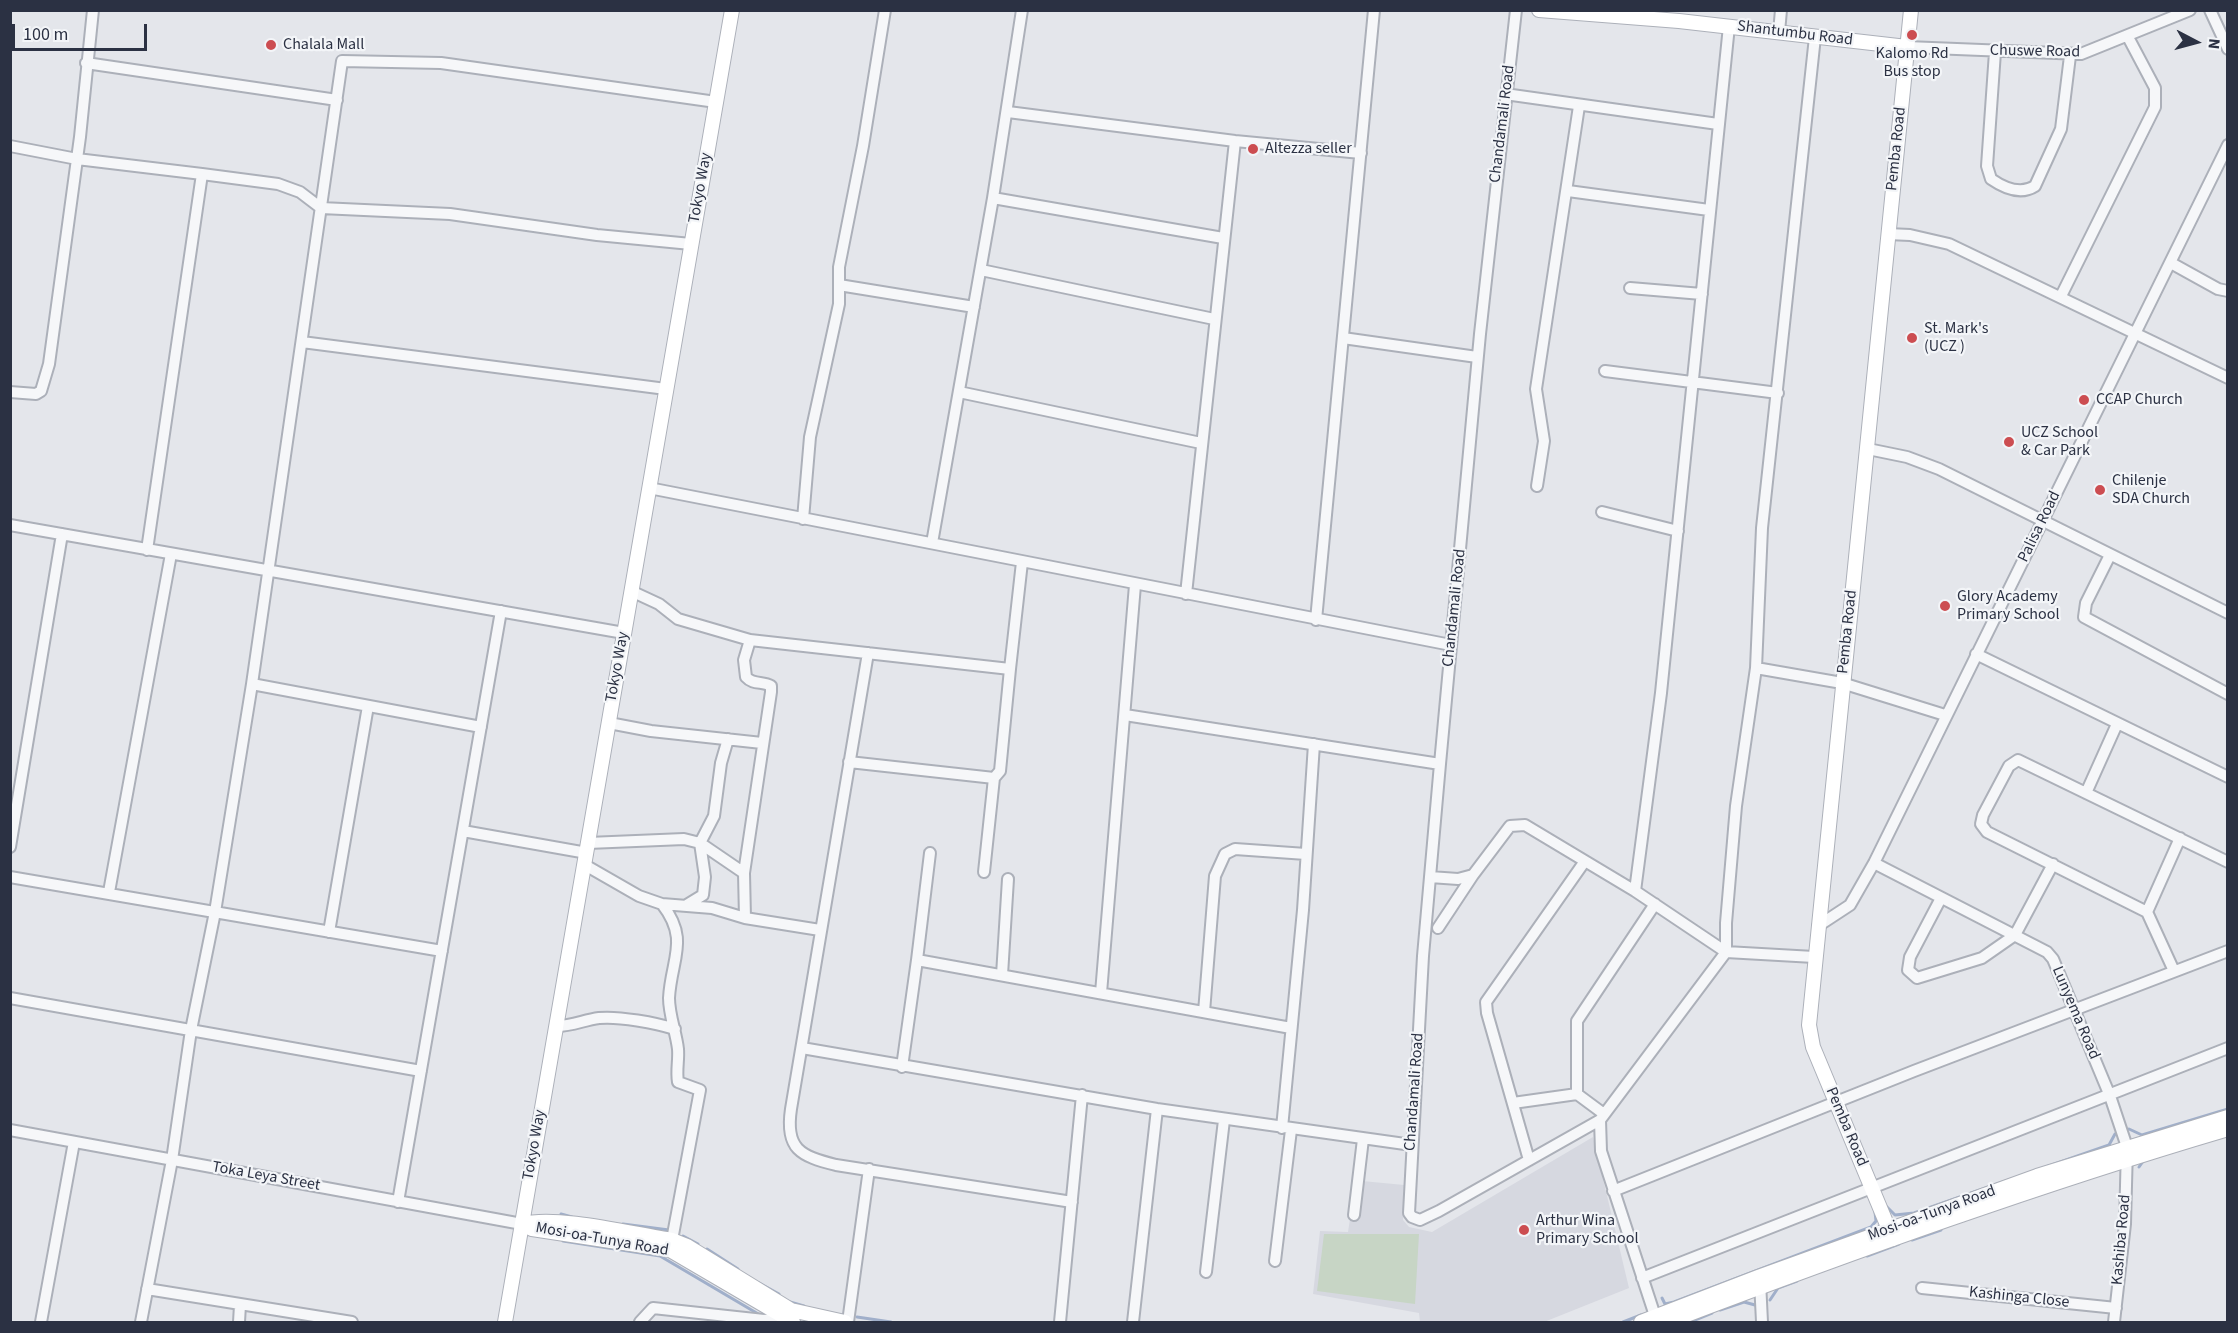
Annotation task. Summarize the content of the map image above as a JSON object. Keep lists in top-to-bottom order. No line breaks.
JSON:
{"streets":{"main road":["Shantumbu Road","Pemba Road","Tokyo Way","Mosi-oa-Tunya Road"],"street":["Chuswe Road","Chandamali Road","Palisa Road","Lunyema Road","Toka Leya Street","Kashiba Road","Kashinga Close"]},"crossings":[["Shantumbu Road","Chuswe Road"],["Shantumbu Road","Pemba Road"],["Chuswe Road","Pemba Road"],["Pemba Road","Palisa Road"],["Pemba Road","Mosi-oa-Tunya Road"],["Tokyo Way","Toka Leya Street"],["Tokyo Way","Mosi-oa-Tunya Road"],["Palisa Road","Lunyema Road"],["Lunyema Road","Mosi-oa-Tunya Road"],["Lunyema Road","Kashiba Road"],["Toka Leya Street","Mosi-oa-Tunya Road"],["Mosi-oa-Tunya Road","Kashiba Road"],["Kashiba Road","Kashinga Close"]],"places":["Kalomo Rd Bus stop","Chalala Mall","Altezza seller","St. Mark's (UCZ )","CCAP Church","UCZ School & Car Park","Chilenje SDA Church","Glory Academy Primary School","Arthur Wina Primary School"],"scale_bar":"100 m","north":"right"}
